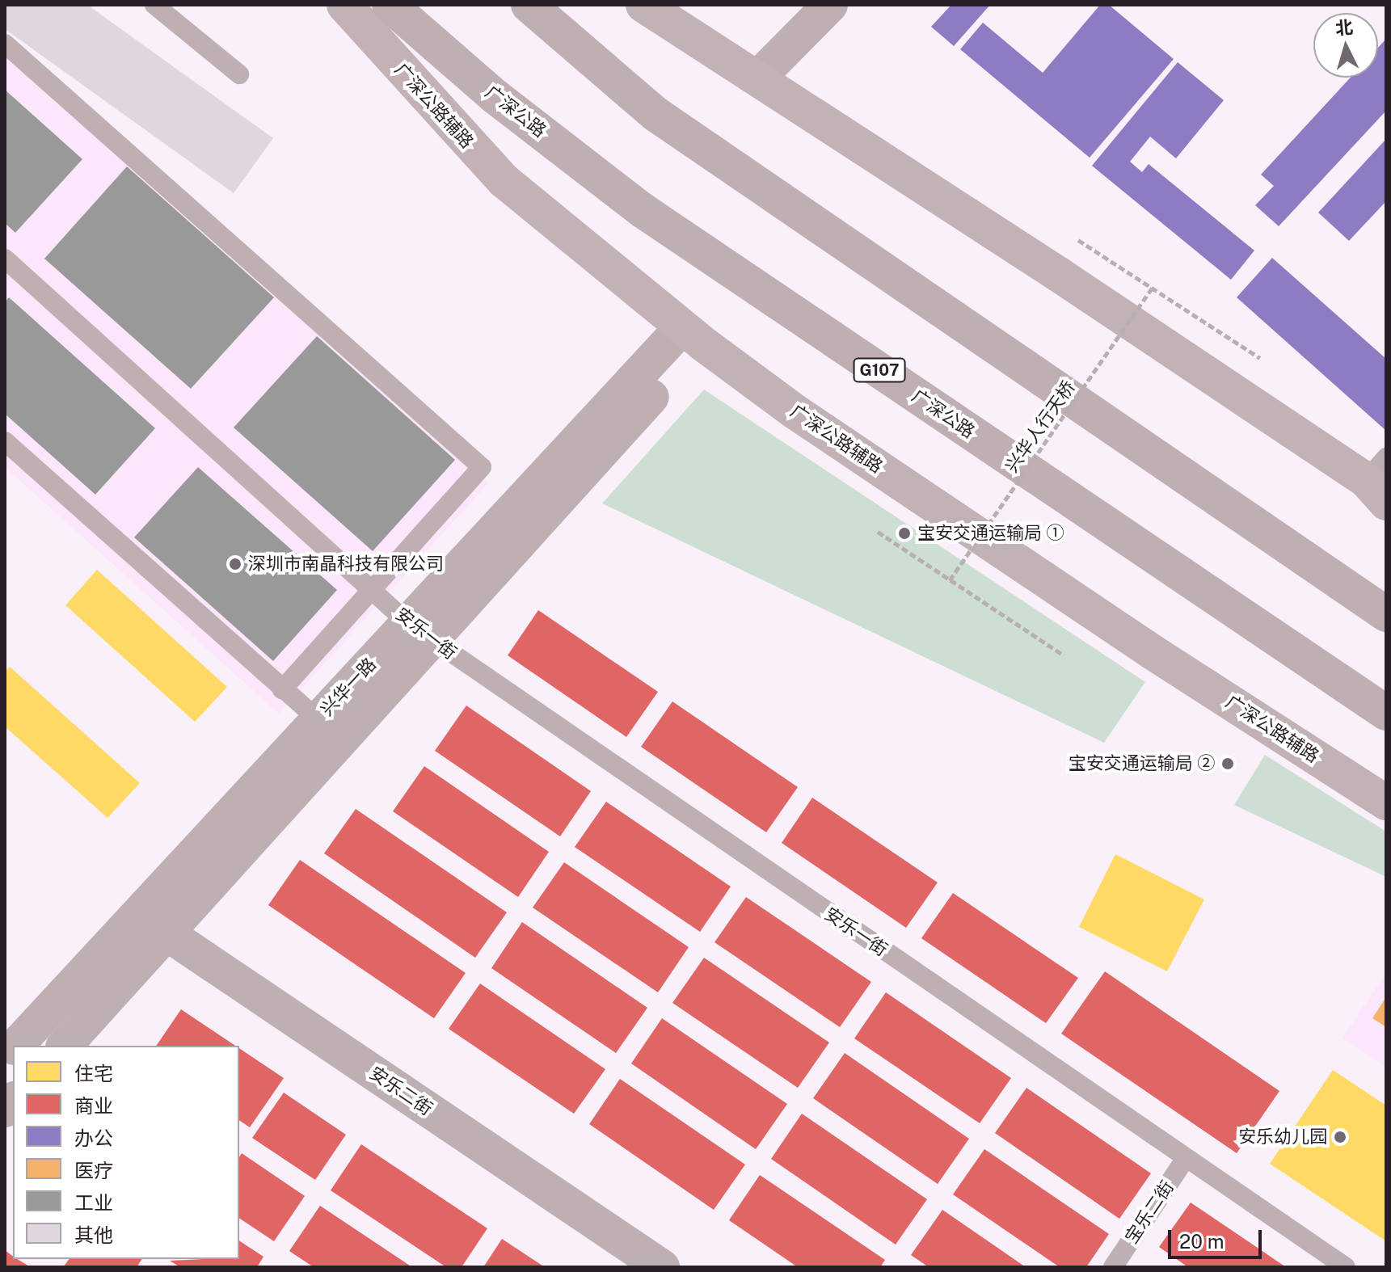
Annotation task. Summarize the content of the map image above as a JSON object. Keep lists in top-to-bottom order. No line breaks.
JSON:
{"streets":{"highway":["广深公路","G107"],"main road":["广深公路辅路"],"street":["兴华一路","安乐二街"],"lane":["安乐一街","宝乐二街"],"path":["兴华人行天桥"]},"crossings":[["广深公路辅路","兴华一路"],["安乐一街","兴华一路"],["安乐一街","宝乐二街"],["兴华一路","安乐二街"]],"places":["宝安交通运输局 ①","深圳市南晶科技有限公司","宝安交通运输局 ②","安乐幼儿园"],"legend":["住宅","商业","办公","医疗","工业","其他"],"scale_bar":"20 m","north":"top"}
